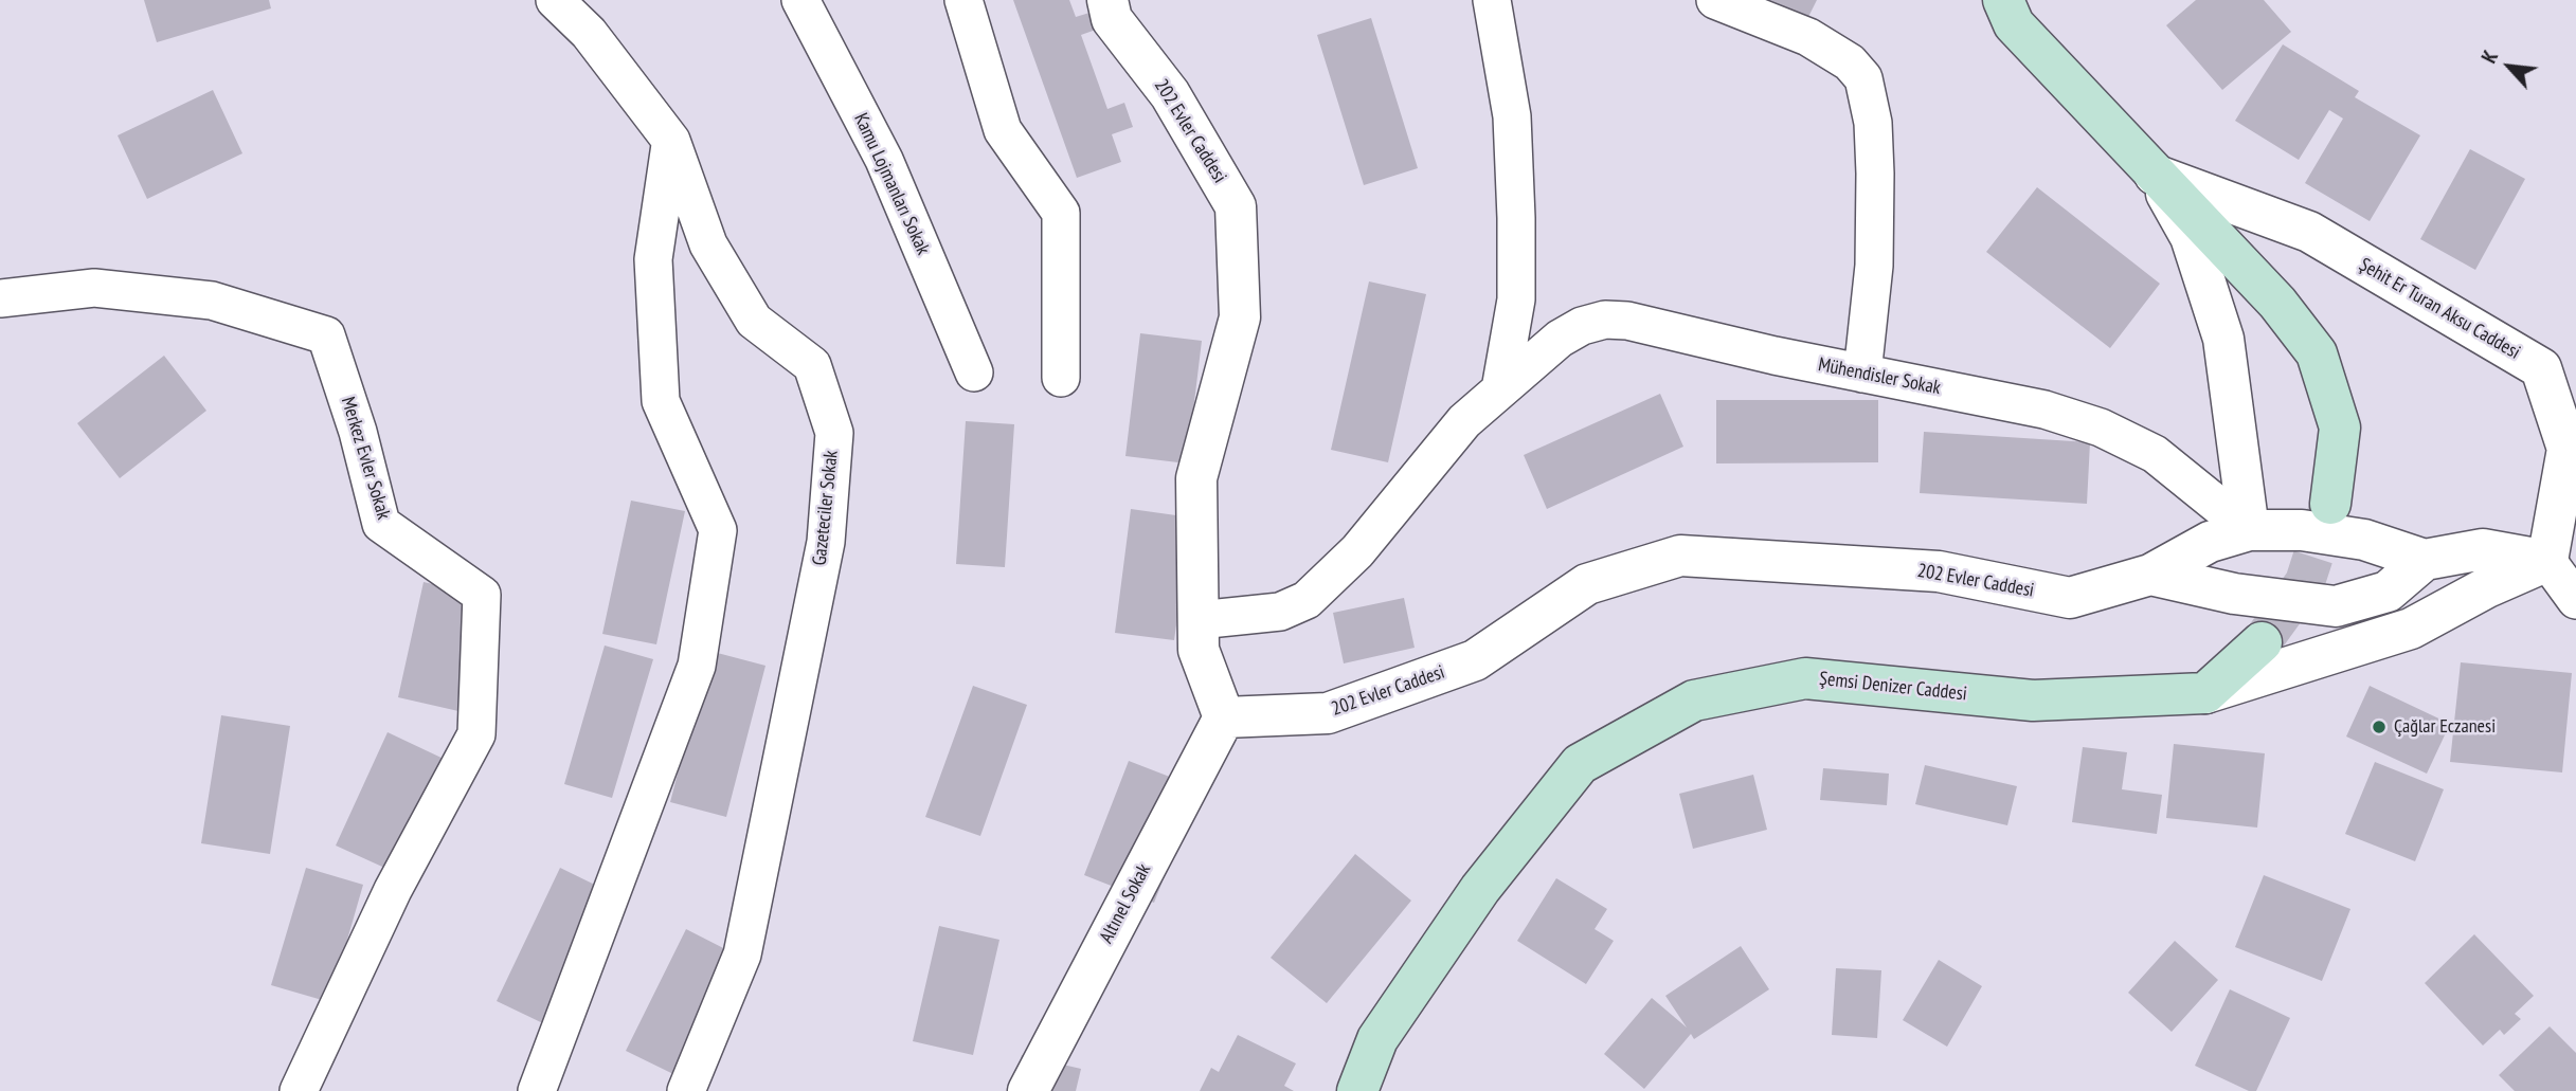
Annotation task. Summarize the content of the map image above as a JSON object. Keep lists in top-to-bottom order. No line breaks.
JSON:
{"streets":{"main road":["Şehit Er Turan Aksu Caddesi","Şemsi Denizer Caddesi"],"street":["202 Evler Caddesi","Kamu Lojmanları Sokak","Mühendisler Sokak","Merkez Evler Sokak","Gazeteciler Sokak","Altınel Sokak"]},"crossings":[["202 Evler Caddesi","Şehit Er Turan Aksu Caddesi"],["202 Evler Caddesi","Mühendisler Sokak"],["202 Evler Caddesi","Şemsi Denizer Caddesi"],["202 Evler Caddesi","Altınel Sokak"],["Şehit Er Turan Aksu Caddesi","Mühendisler Sokak"],["Şehit Er Turan Aksu Caddesi","Şemsi Denizer Caddesi"]],"places":["Çağlar Eczanesi"],"north":"top left"}
